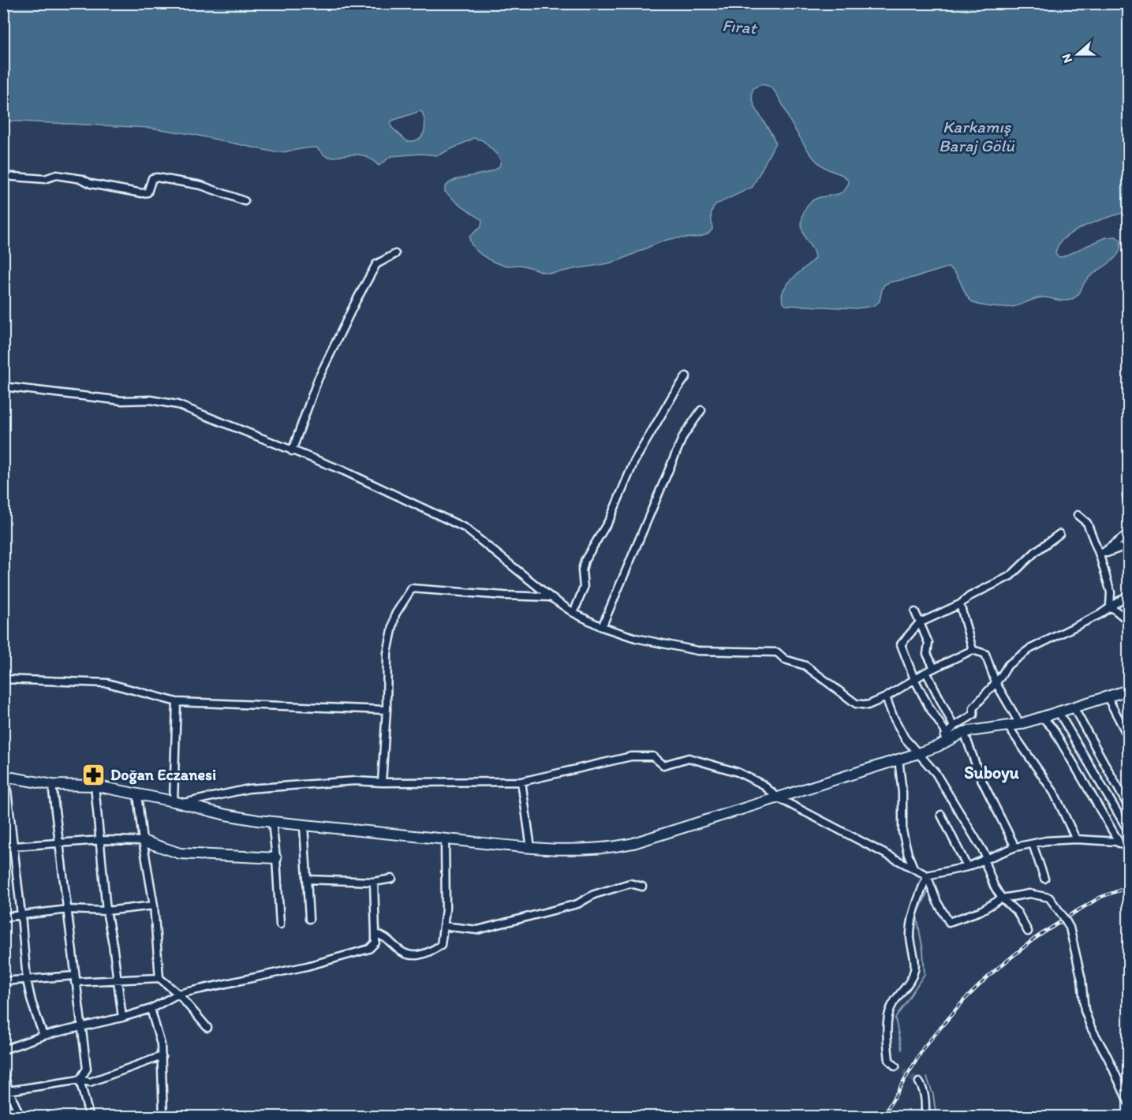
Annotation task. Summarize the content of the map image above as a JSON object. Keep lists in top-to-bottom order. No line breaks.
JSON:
{"districts":["Suboyu"],"water":["Fırat","Karkamış Baraj Gölü"],"places":{"pharmacy":["Doğan Eczanesi"]},"north":"left"}
